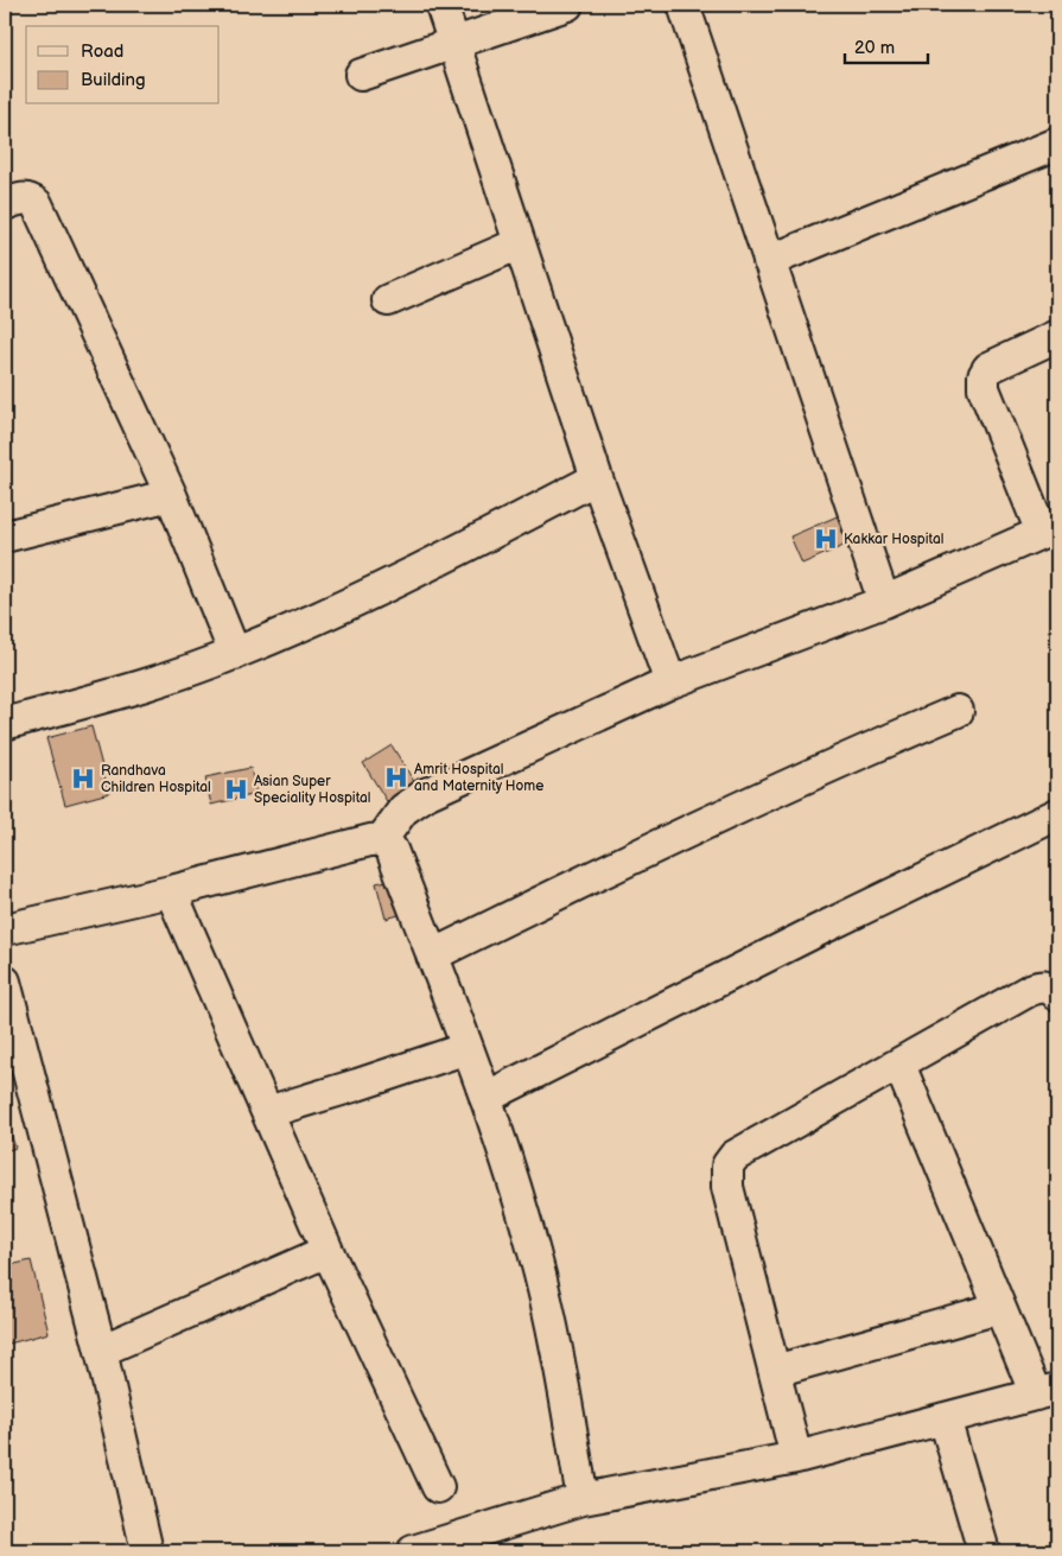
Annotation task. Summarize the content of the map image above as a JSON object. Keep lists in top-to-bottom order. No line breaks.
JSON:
{"places":{"hospital":["Kakkar Hospital","Amrit Hospital and Maternity Home","Randhava Children Hospital","Asian Super Speciality Hospital"]},"legend":["Road","Building"],"scale_bar":"20 m"}
